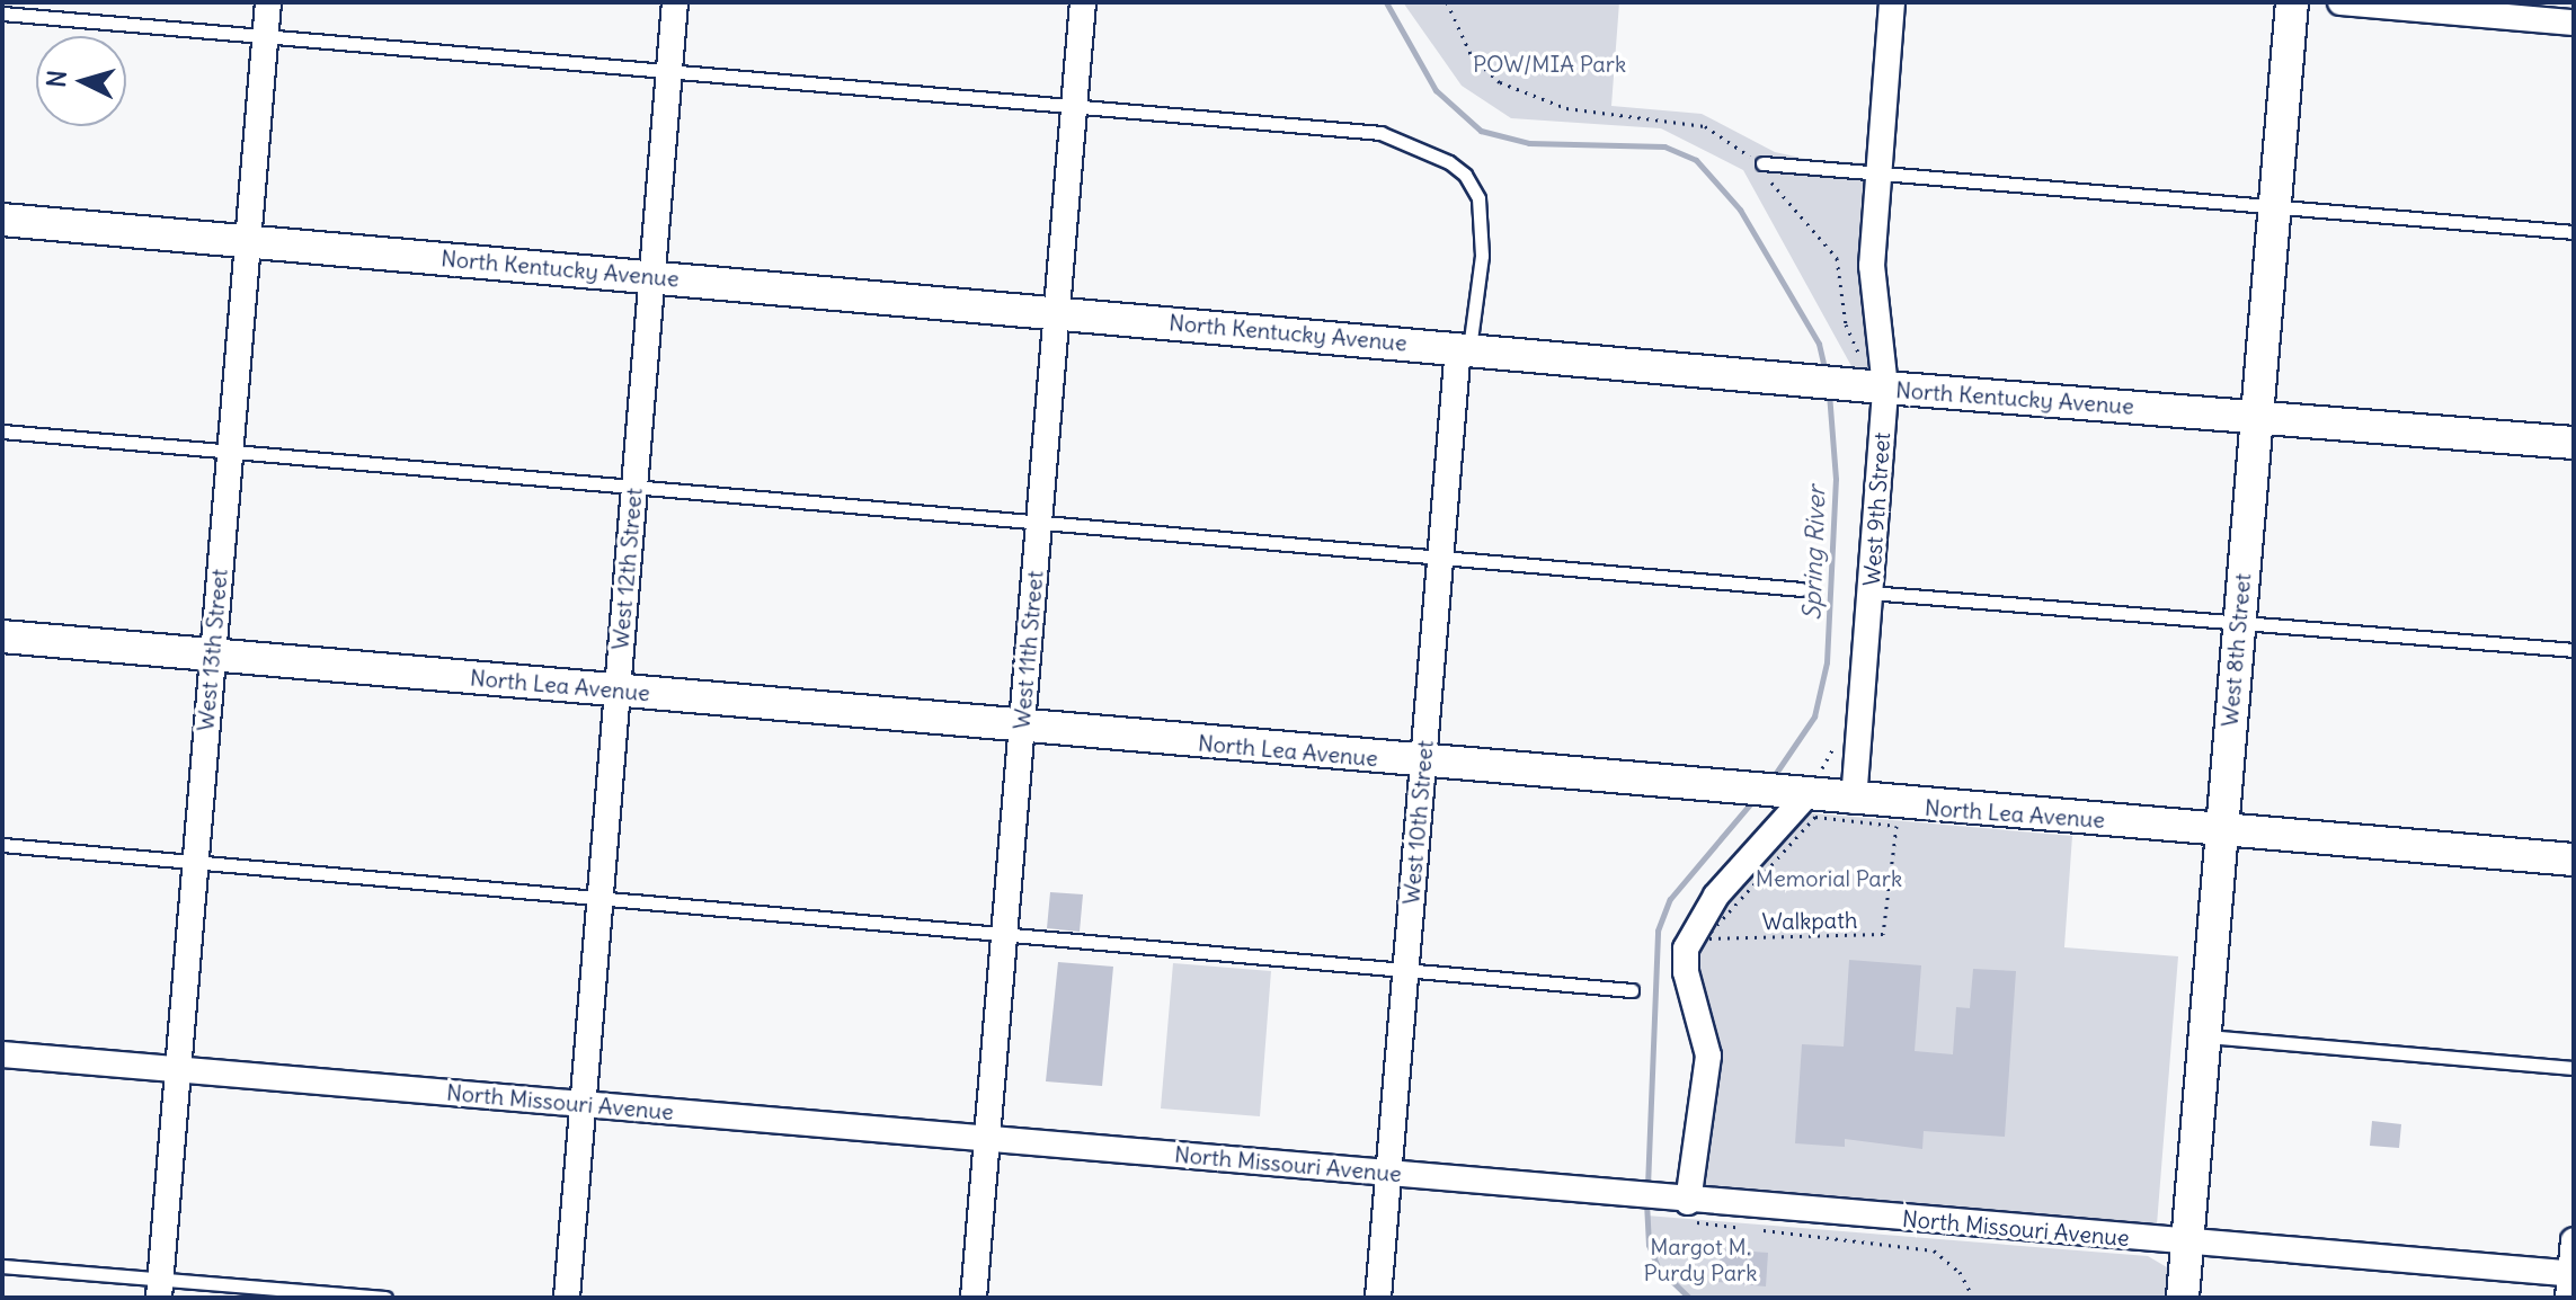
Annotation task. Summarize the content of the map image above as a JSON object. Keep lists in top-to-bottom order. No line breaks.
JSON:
{"streets":{"street":["North Kentucky Avenue","West 9th Street","West 12th Street","West 13th Street","West 11th Street","West 8th Street","North Lea Avenue","West 10th Street","North Missouri Avenue"],"path":["Walkpath"]},"crossings":[["North Kentucky Avenue","West 9th Street"],["North Kentucky Avenue","West 12th Street"],["North Kentucky Avenue","West 13th Street"],["North Kentucky Avenue","West 11th Street"],["North Kentucky Avenue","West 8th Street"],["North Kentucky Avenue","West 10th Street"],["West 9th Street","North Lea Avenue"],["West 12th Street","North Lea Avenue"],["West 12th Street","North Missouri Avenue"],["West 13th Street","North Lea Avenue"],["West 13th Street","North Missouri Avenue"],["West 11th Street","North Lea Avenue"],["West 11th Street","North Missouri Avenue"],["West 8th Street","North Lea Avenue"],["West 8th Street","North Missouri Avenue"],["North Lea Avenue","West 10th Street"],["West 10th Street","North Missouri Avenue"]],"water":["Spring River"],"parks":["POW/MIA Park","Memorial Park","Margot M. Purdy Park"],"north":"left"}
